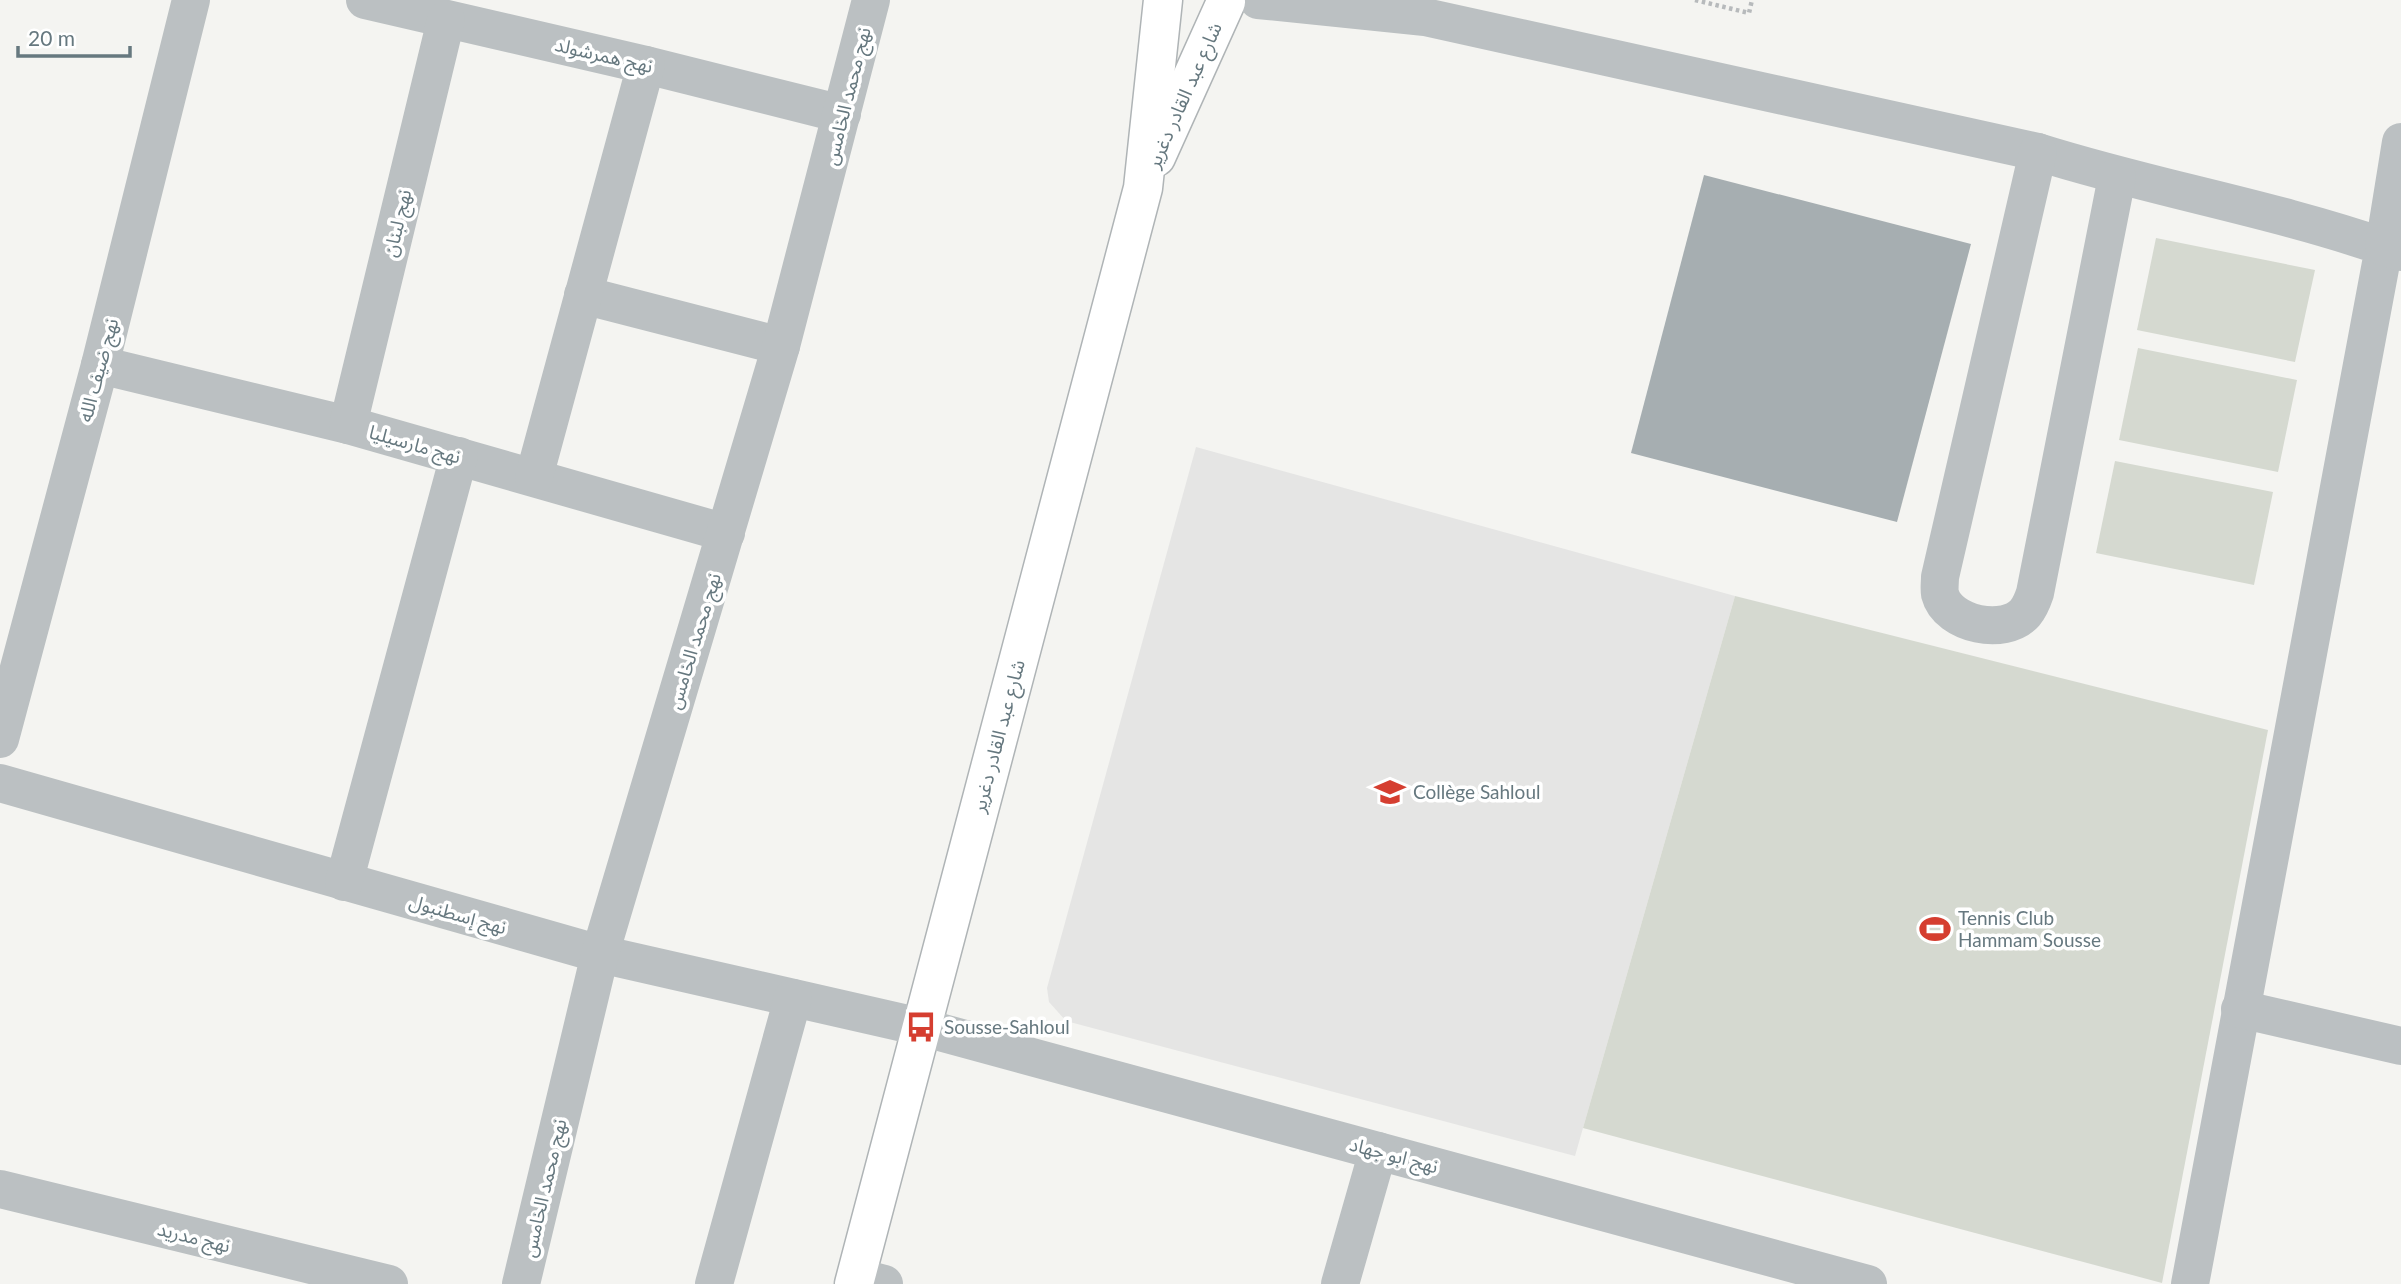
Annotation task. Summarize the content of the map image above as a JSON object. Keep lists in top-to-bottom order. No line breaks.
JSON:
{"streets":{"main road":["شارع عبد القادر دغرير"],"street":["نهج همرشولد","نهج محمد الخامس","نهج لبنان","نهج ضيف الله","نهج مارسيليا","نهج إسطنبول","نهج ابو جهاد","نهج مدريد"]},"crossings":[["نهج همرشولد","نهج محمد الخامس"],["نهج همرشولد","نهج لبنان"],["شارع عبد القادر دغرير","نهج إسطنبول"],["شارع عبد القادر دغرير","نهج ابو جهاد"],["نهج محمد الخامس","نهج مارسيليا"],["نهج محمد الخامس","نهج إسطنبول"],["نهج لبنان","نهج مارسيليا"],["نهج ضيف الله","نهج مارسيليا"],["نهج إسطنبول","نهج ابو جهاد"]],"places":{"school or university":["Collège Sahloul"],"sports":["Tennis Club Hammam Sousse"],"bus stop":["Sousse-Sahloul"]},"scale_bar":"20 m"}
